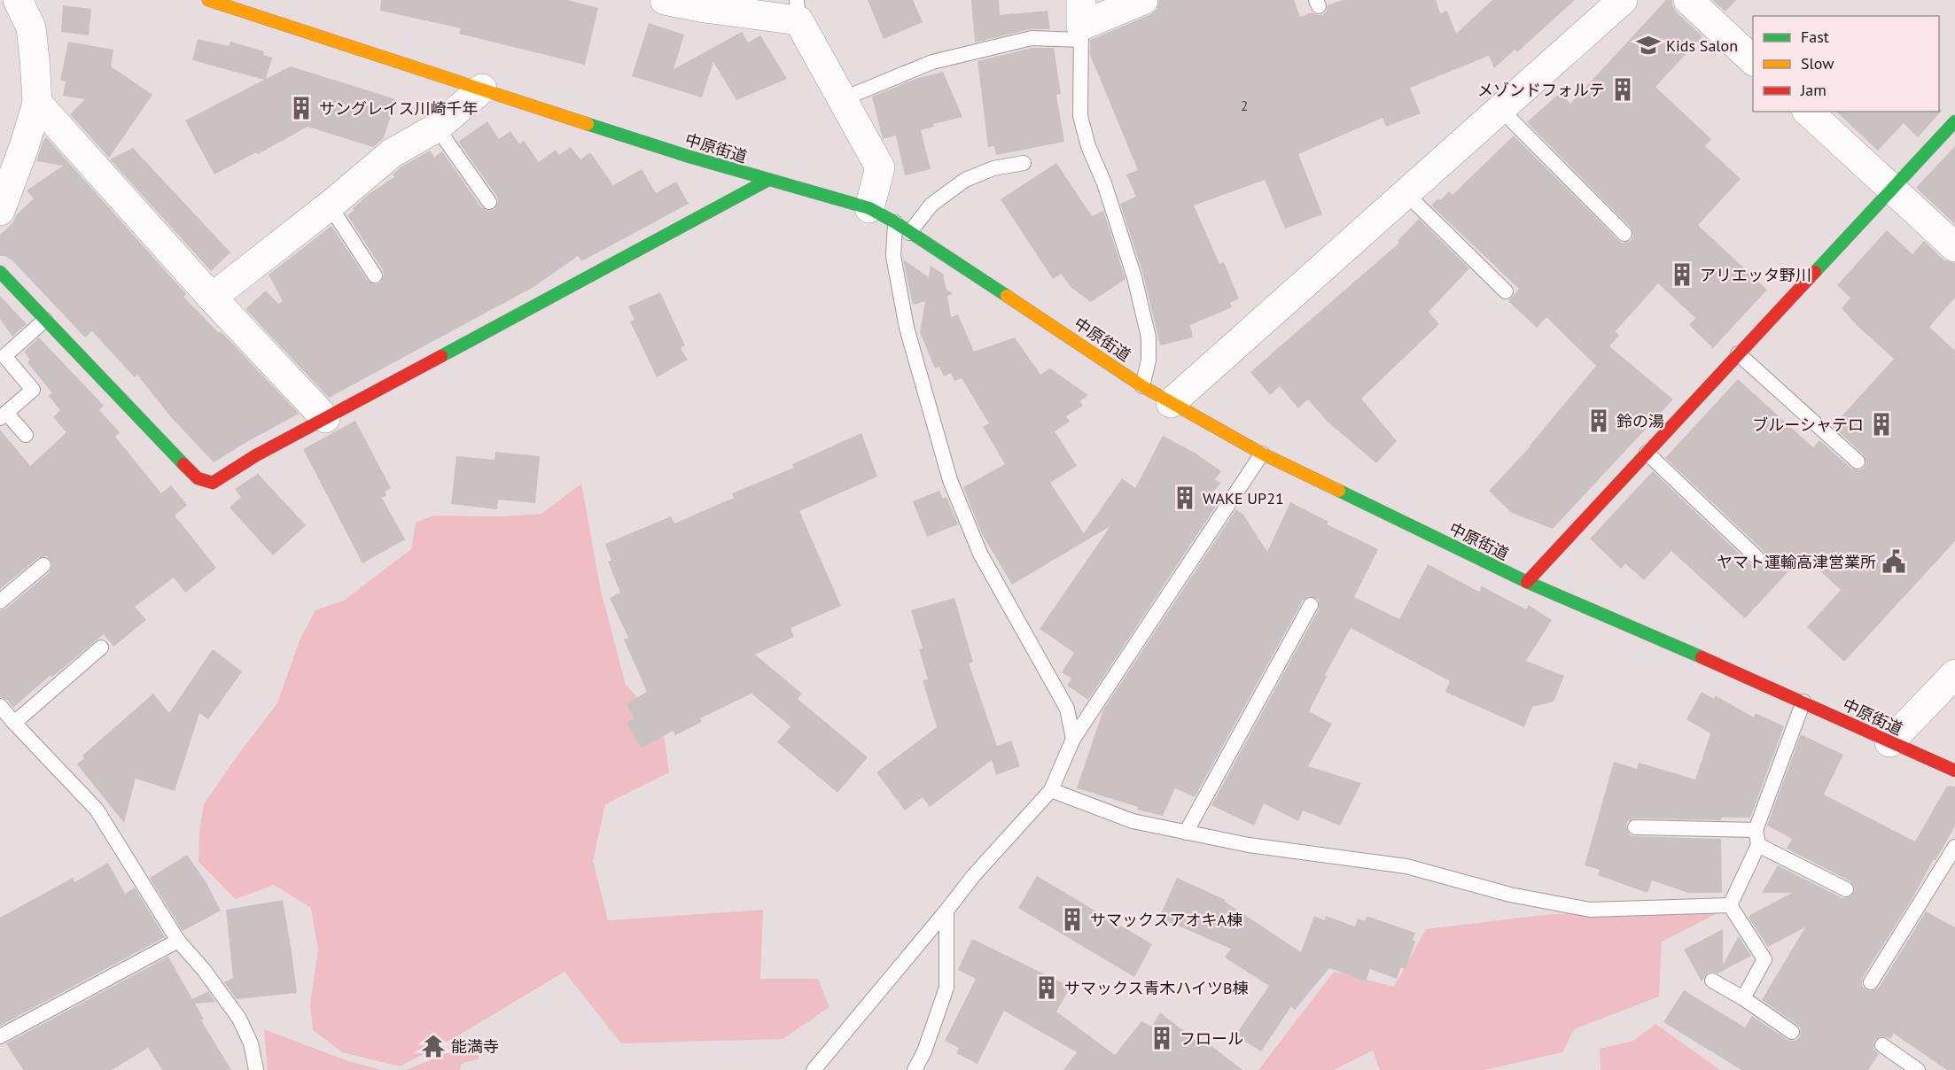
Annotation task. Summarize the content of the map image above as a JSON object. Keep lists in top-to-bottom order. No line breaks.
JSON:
{"streets":{"main road":["中原街道"]},"places":{"school or university":["Kids Salon"],"building":["メゾンドフォルテ","サングレイス川崎千年","アリエッタ野川","鈴の湯","ブルーシャテロ","WAKE UP21","サマックスアオキA棟","サマックス青木ハイツB棟","フロール"],"public building":["ヤマト運輸高津営業所"],"temple":["能満寺"]},"house_numbers":["2"],"legend":["Fast","Slow","Jam"]}
